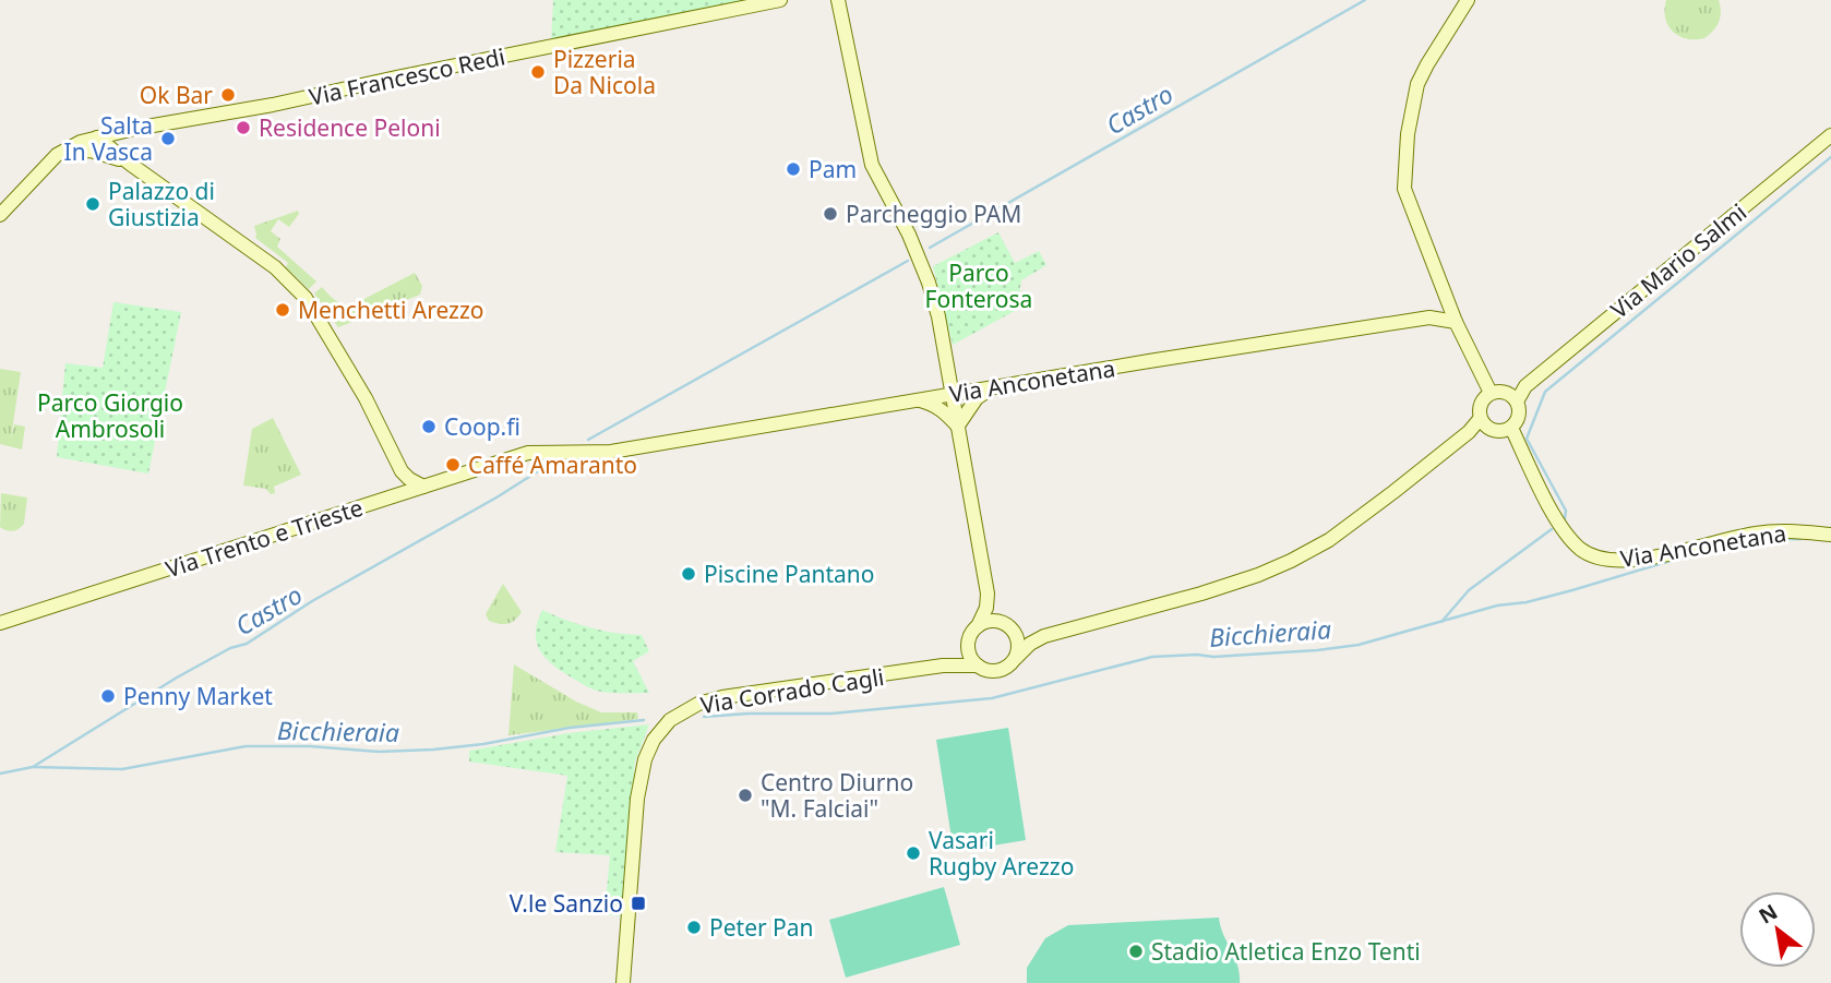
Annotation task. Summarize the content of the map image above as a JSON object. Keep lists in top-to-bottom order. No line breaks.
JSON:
{"streets":{"main road":["Via Francesco Redi","Via Mario Salmi","Via Anconetana","Via Trento e Trieste","Via Corrado Cagli"]},"crossings":[["Via Mario Salmi","Via Anconetana"],["Via Anconetana","Via Trento e Trieste"]],"water":["Castro","Bicchieraia"],"parks":["Parco Fonterosa","Parco Giorgio Ambrosoli"],"places":{"other":["Pizzeria Da Nicola","Ok Bar","Residence Peloni","Salta In Vasca","Pam","Palazzo di Giustizia","Parcheggio PAM","Menchetti Arezzo","Coop.fi","Caffé Amaranto","Piscine Pantano","Penny Market","Centro Diurno \"M. Falciai\"","Vasari Rugby Arezzo","Peter Pan","Stadio Atletica Enzo Tenti"],"transit":["V.le Sanzio"]},"north":"top left"}
